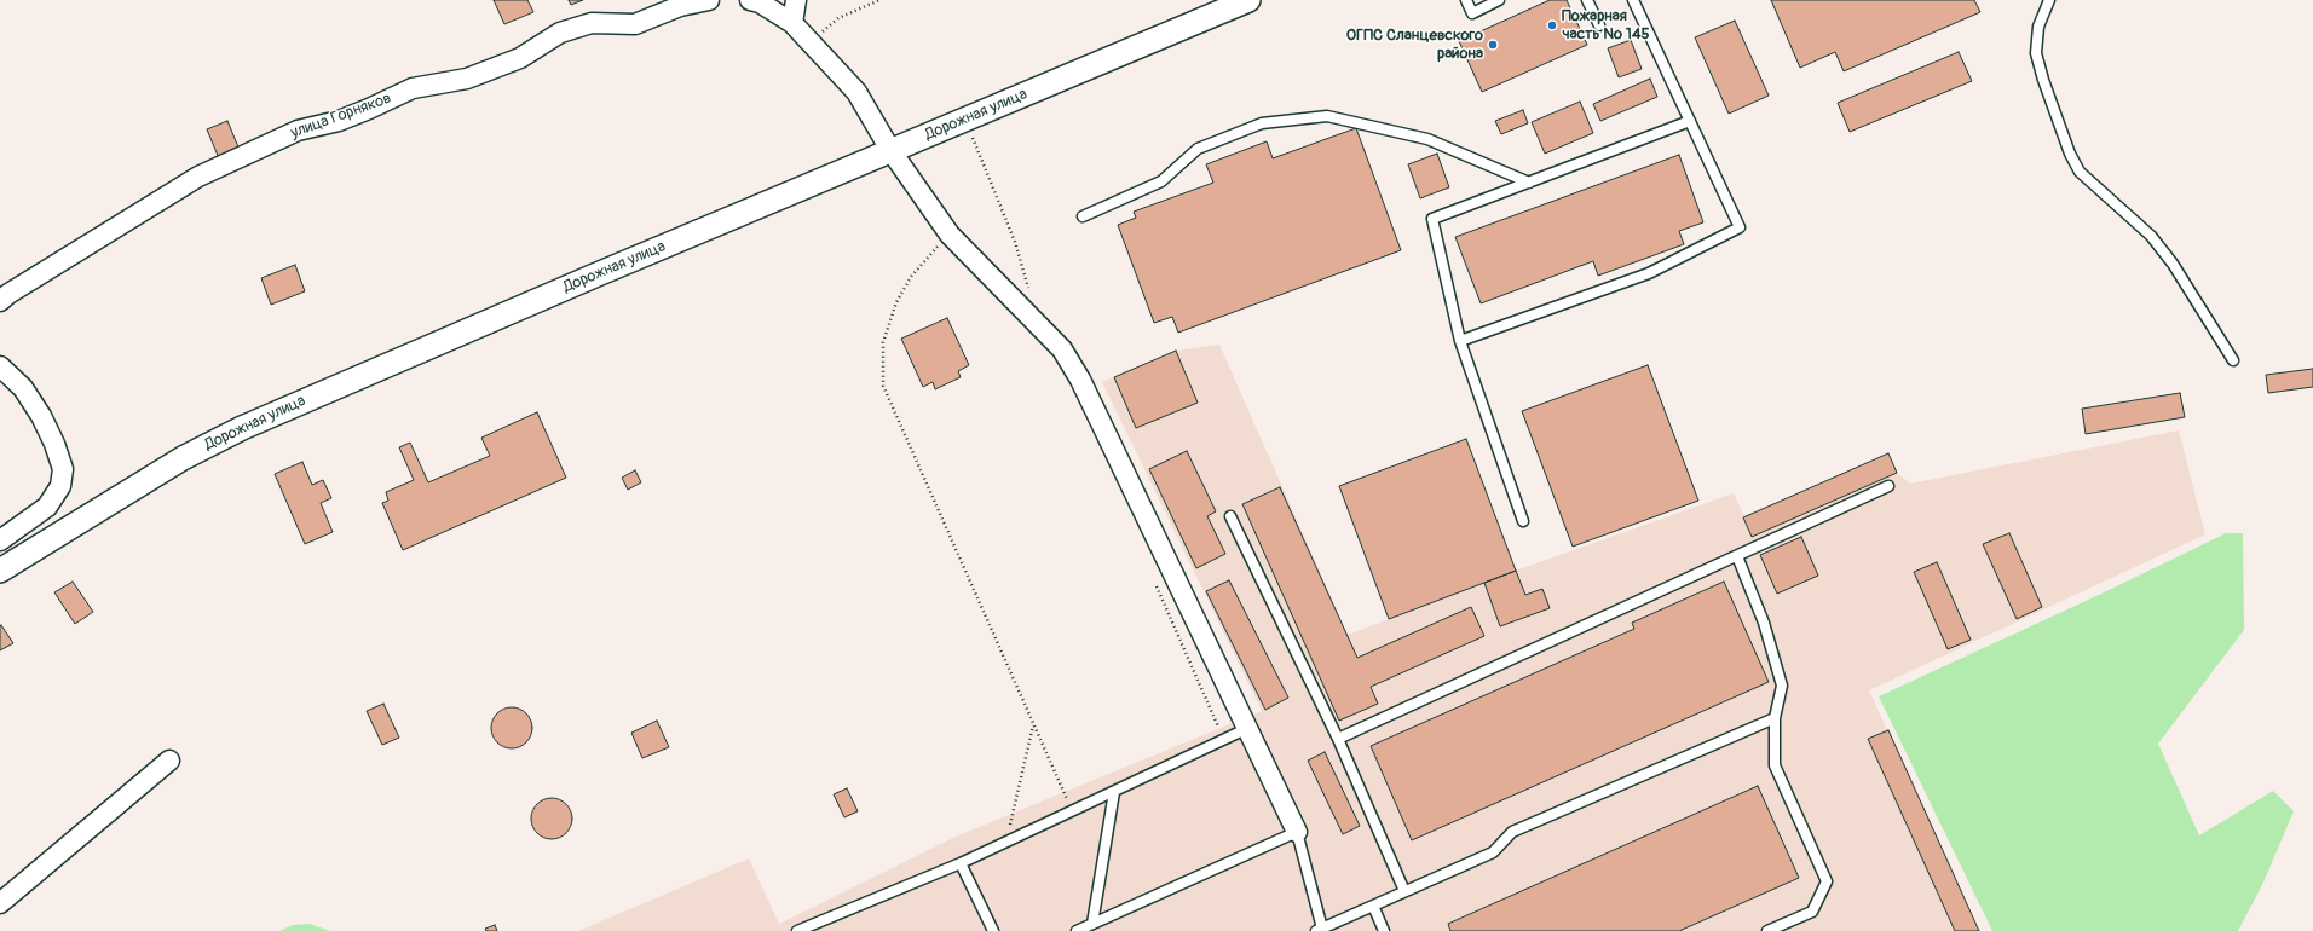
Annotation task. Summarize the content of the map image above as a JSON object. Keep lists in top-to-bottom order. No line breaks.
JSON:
{"streets":{"street":["Дорожная улица","улица Горняков"]},"places":["Пожарная часть № 145","ОГПС Сланцевского района"]}
